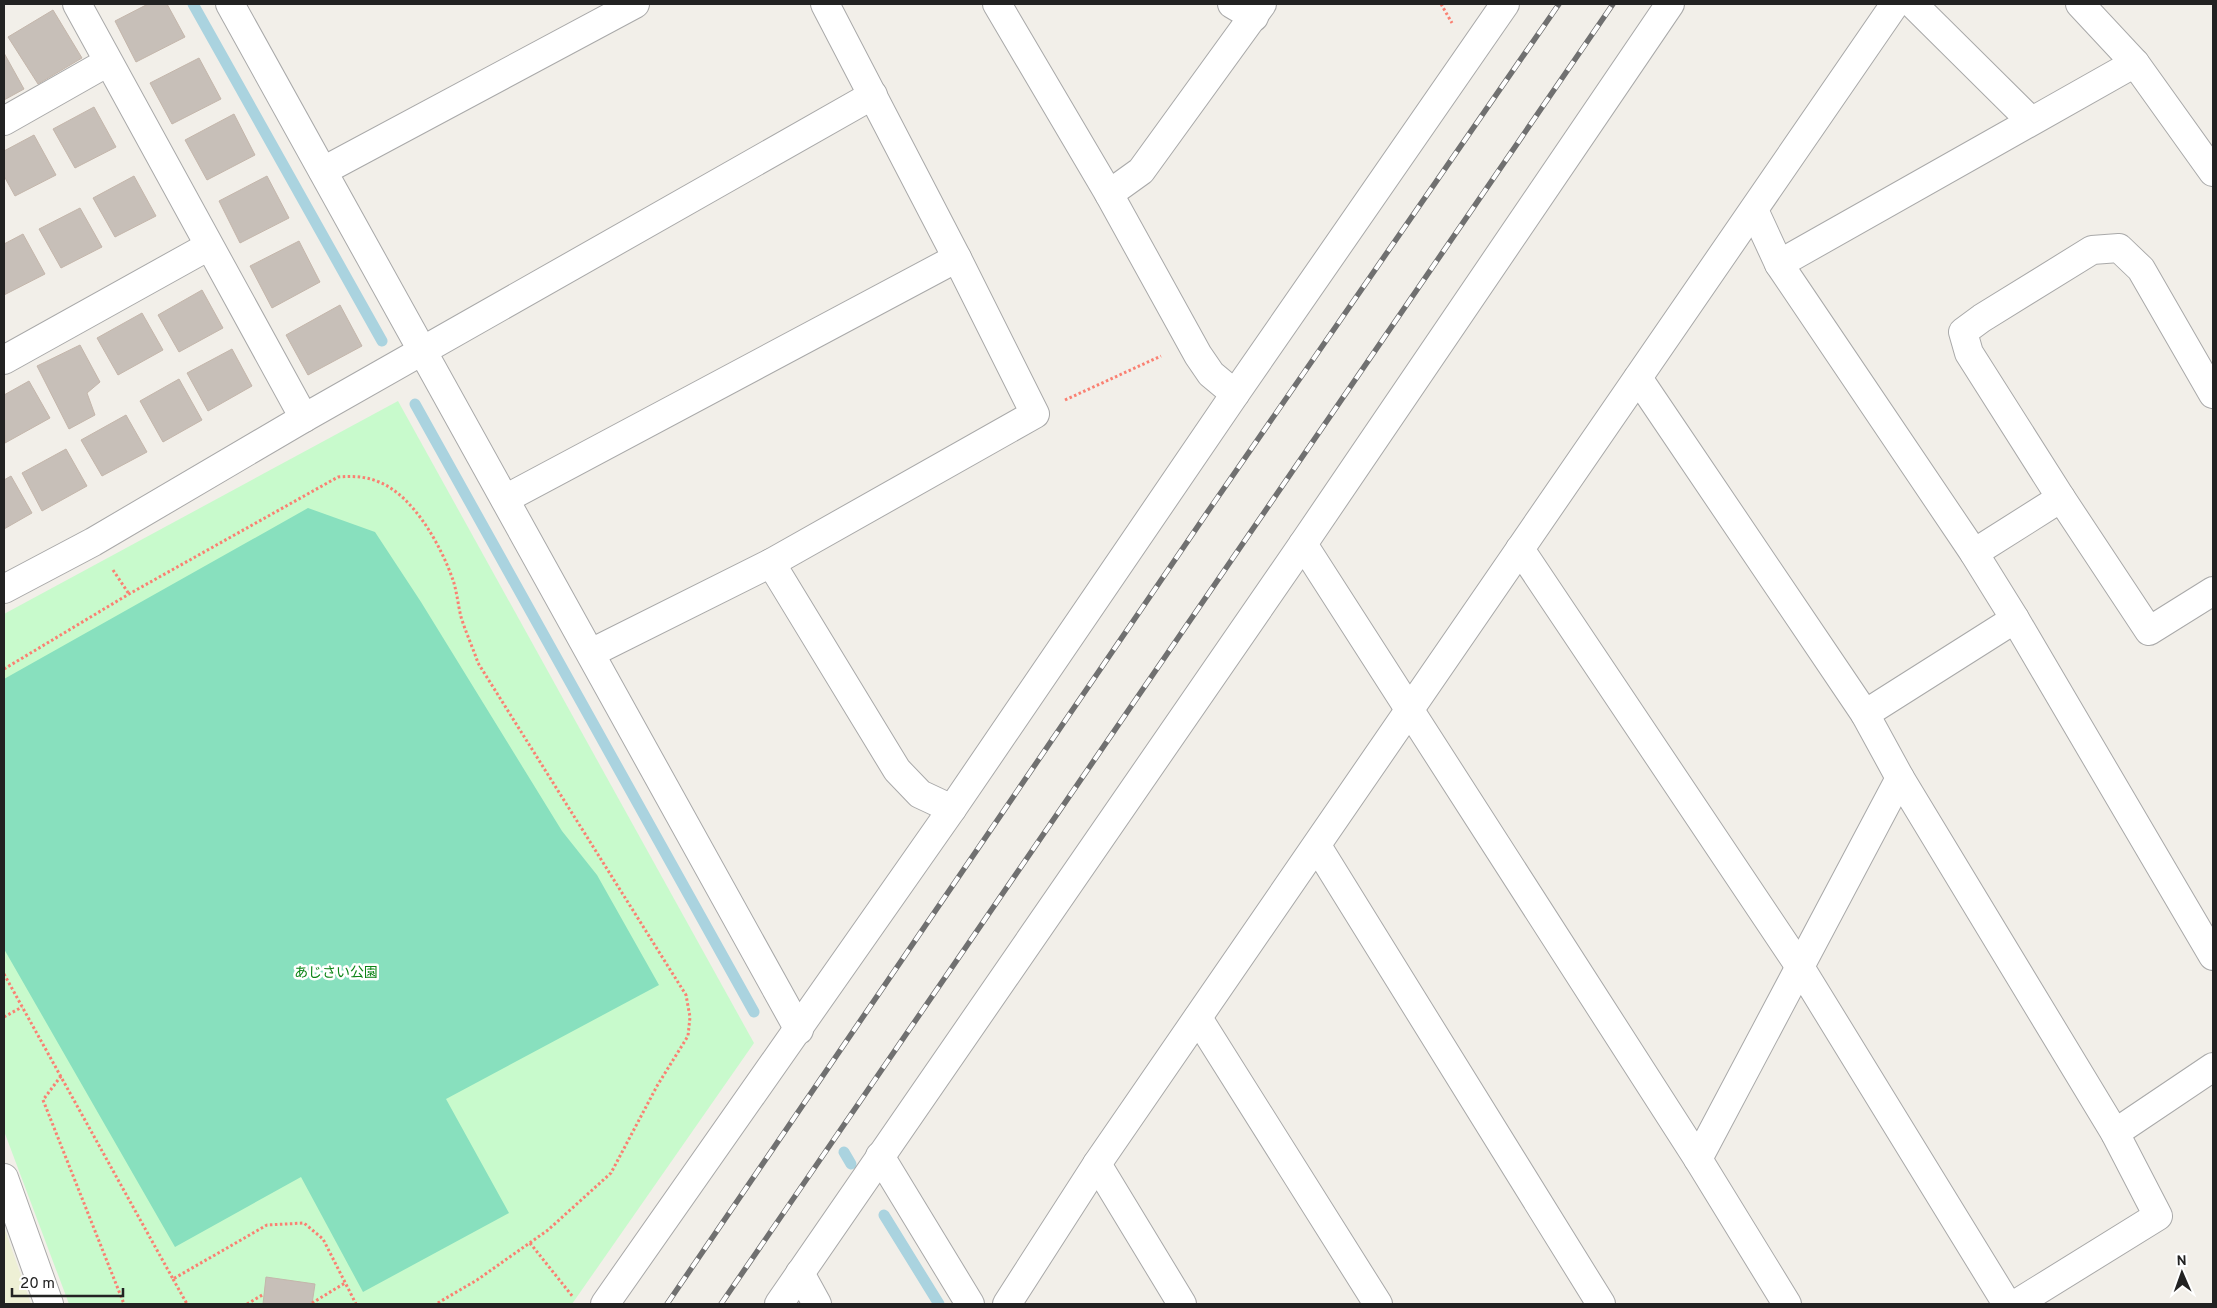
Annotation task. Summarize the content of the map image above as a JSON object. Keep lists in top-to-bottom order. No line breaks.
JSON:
{"parks":["あじさい公園"],"scale_bar":"20 m","north":"top"}
